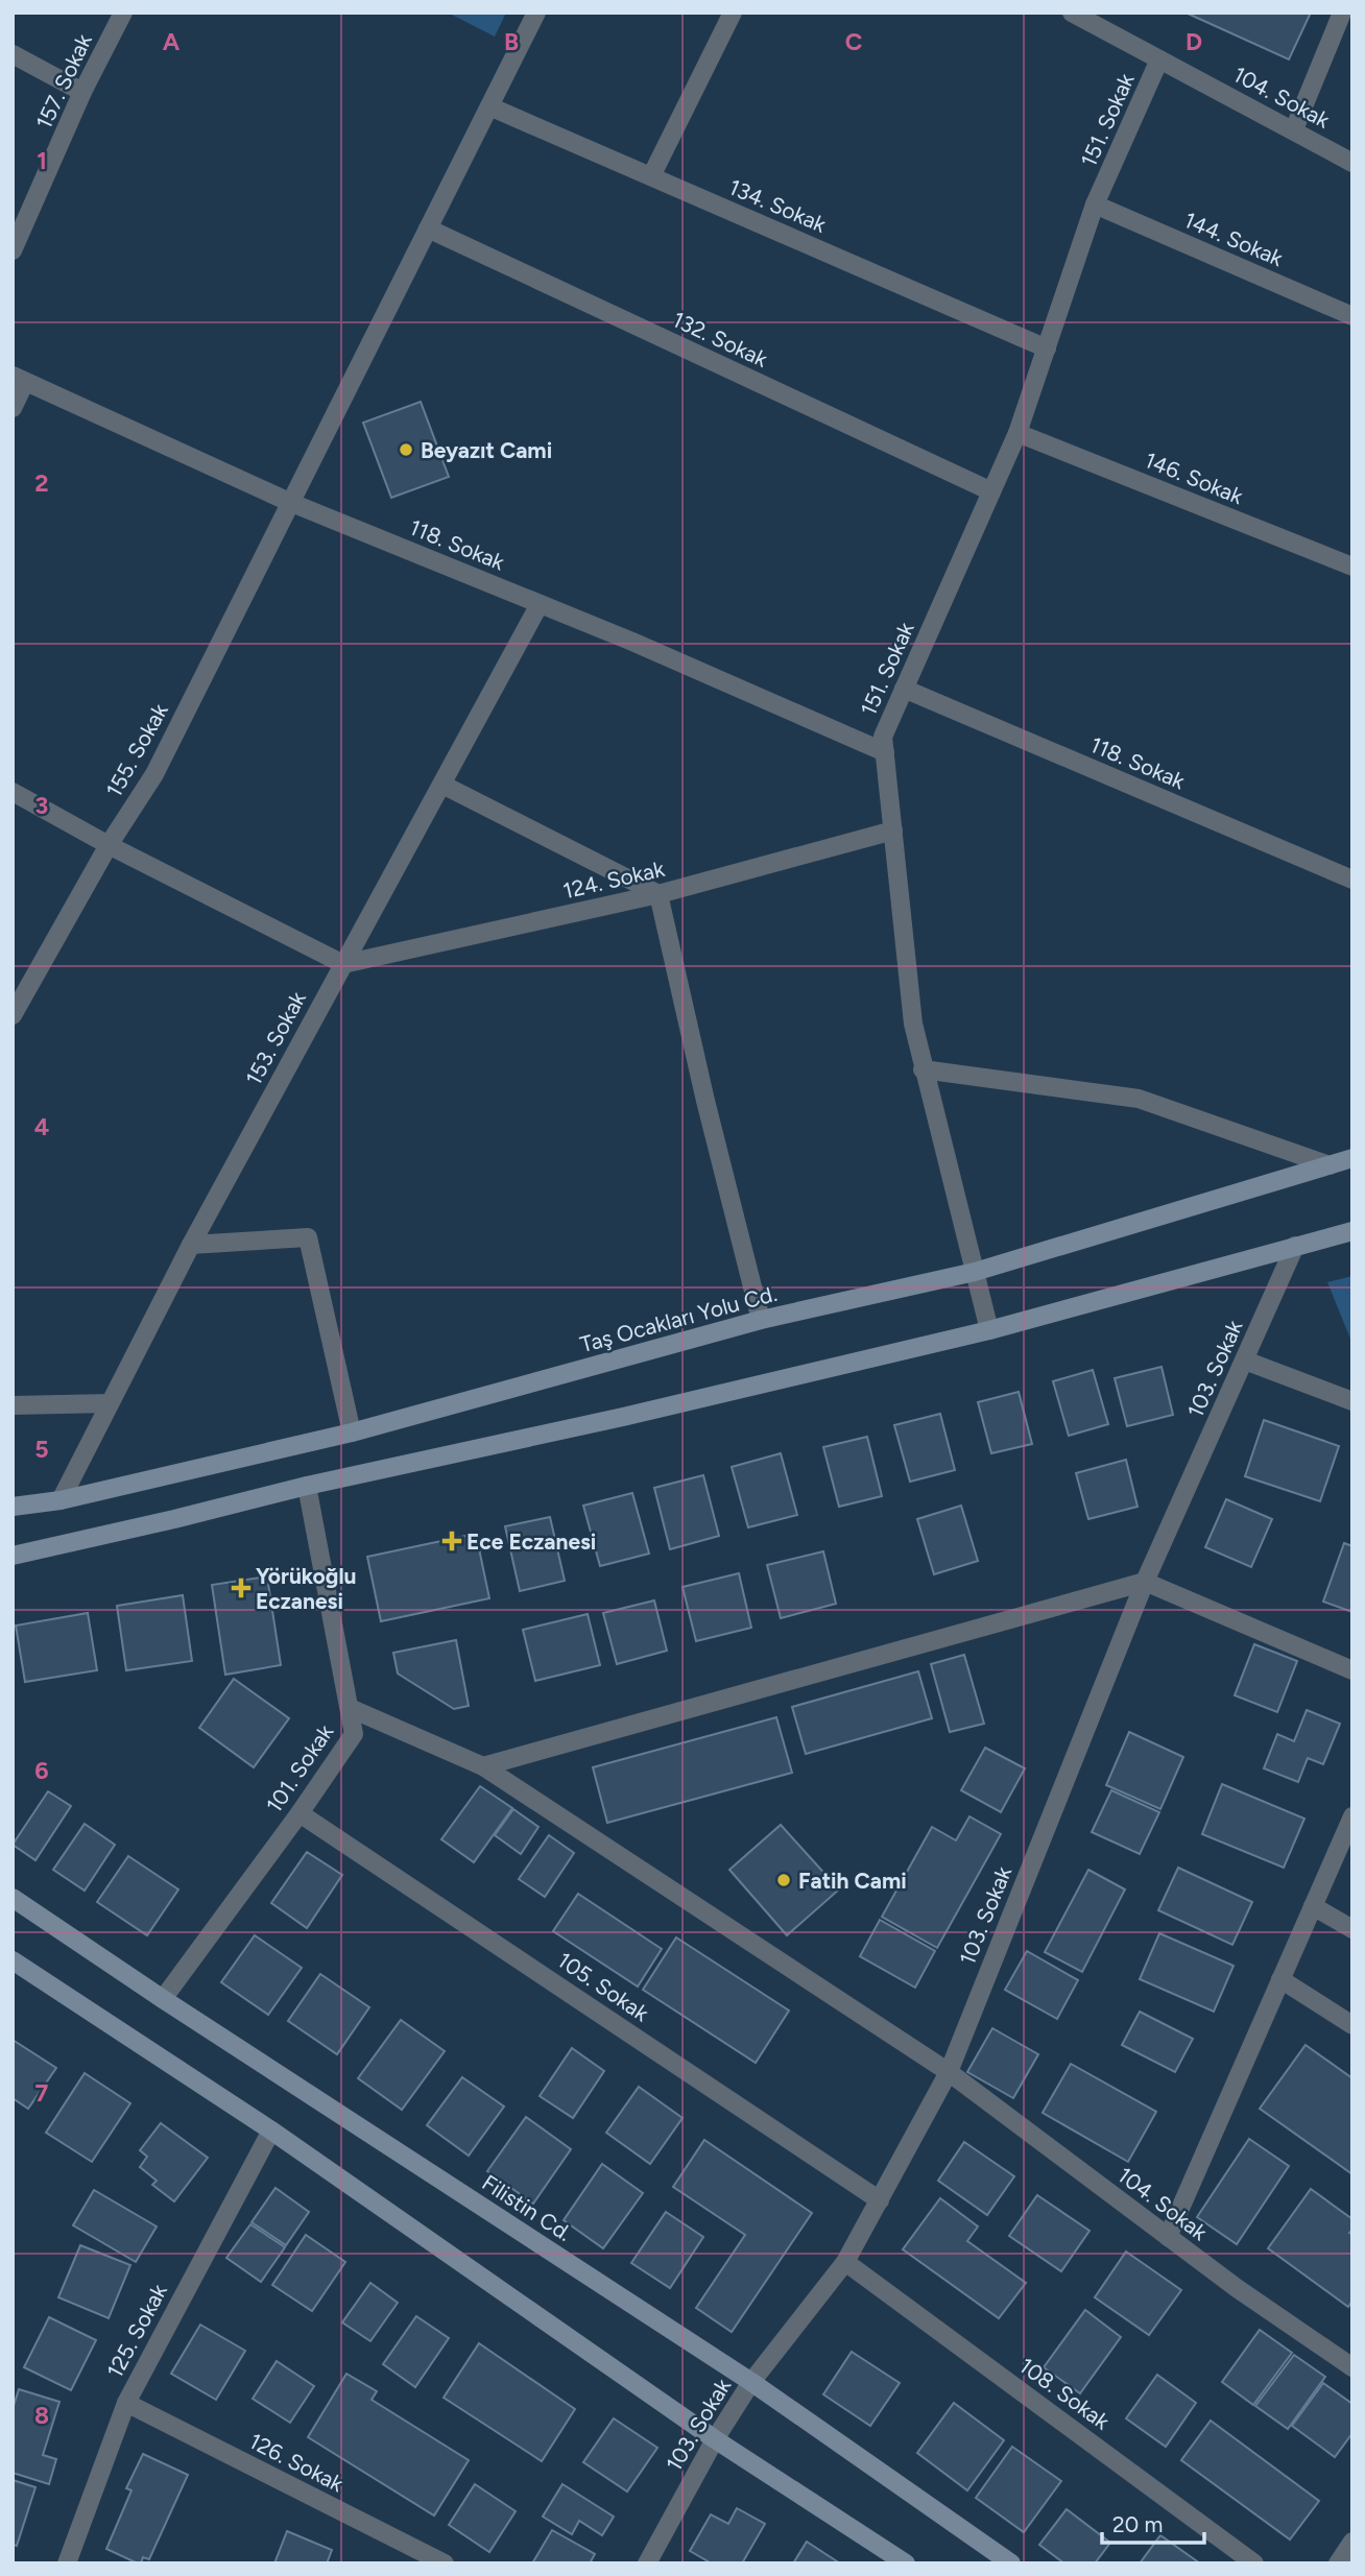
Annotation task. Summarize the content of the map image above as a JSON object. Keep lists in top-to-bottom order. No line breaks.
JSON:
{"streets":{"main road":["Taş Ocakları Yolu Cd.","Filistin Cd."],"street":["157. Sokak","104. Sokak","151. Sokak","134. Sokak","144. Sokak","132. Sokak","146. Sokak","118. Sokak","155. Sokak","124. Sokak","153. Sokak","103. Sokak","101. Sokak","105. Sokak","125. Sokak","108. Sokak","126. Sokak"]},"crossings":[["104. Sokak","151. Sokak"],["104. Sokak","103. Sokak"],["104. Sokak","101. Sokak"],["151. Sokak","134. Sokak"],["151. Sokak","144. Sokak"],["151. Sokak","132. Sokak"],["151. Sokak","146. Sokak"],["151. Sokak","118. Sokak"],["151. Sokak","124. Sokak"],["151. Sokak","Taş Ocakları Yolu Cd."],["134. Sokak","155. Sokak"],["132. Sokak","155. Sokak"],["118. Sokak","155. Sokak"],["118. Sokak","153. Sokak"],["124. Sokak","153. Sokak"],["153. Sokak","Taş Ocakları Yolu Cd."],["103. Sokak","105. Sokak"],["103. Sokak","Filistin Cd."],["103. Sokak","108. Sokak"],["101. Sokak","105. Sokak"],["101. Sokak","Filistin Cd."],["125. Sokak","126. Sokak"]],"places":{"other":["Beyazıt Cami","Fatih Cami"],"health":["Ece Eczanesi","Yörükoğlu Eczanesi"]},"scale_bar":"20 m","grid":{"columns":["A","B","C","D"],"rows":["1","2","3","4","5","6","7","8"]}}
